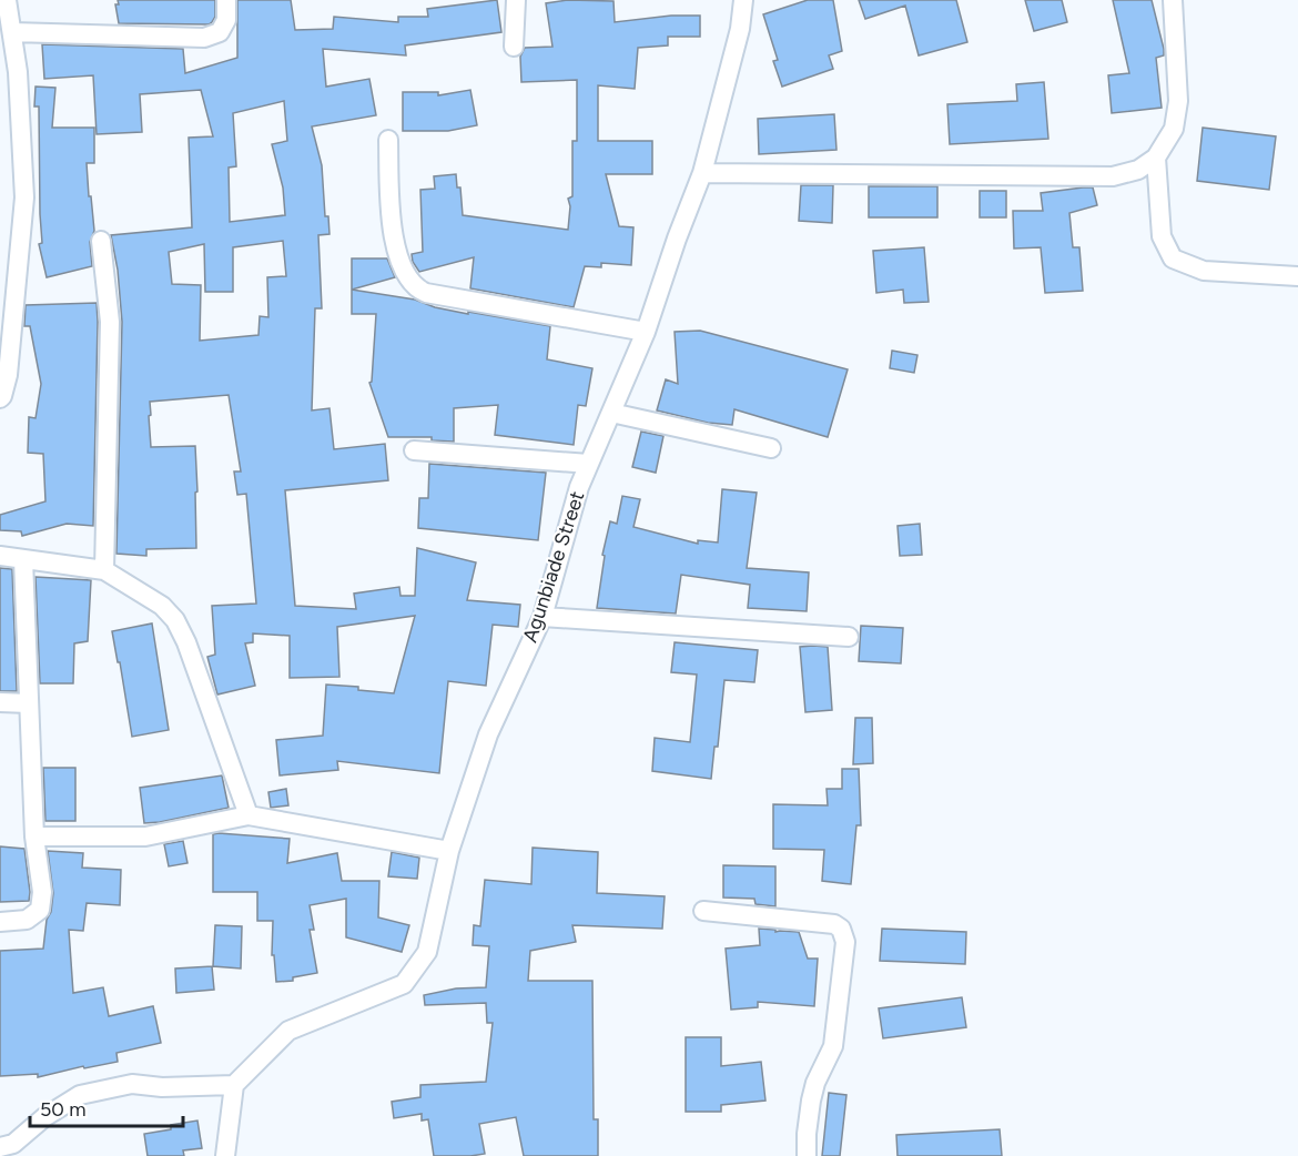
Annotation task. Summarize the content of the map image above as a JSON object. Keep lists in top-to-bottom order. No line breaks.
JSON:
{"streets":{"street":["Agunbiade Street"]},"scale_bar":"50 m"}
